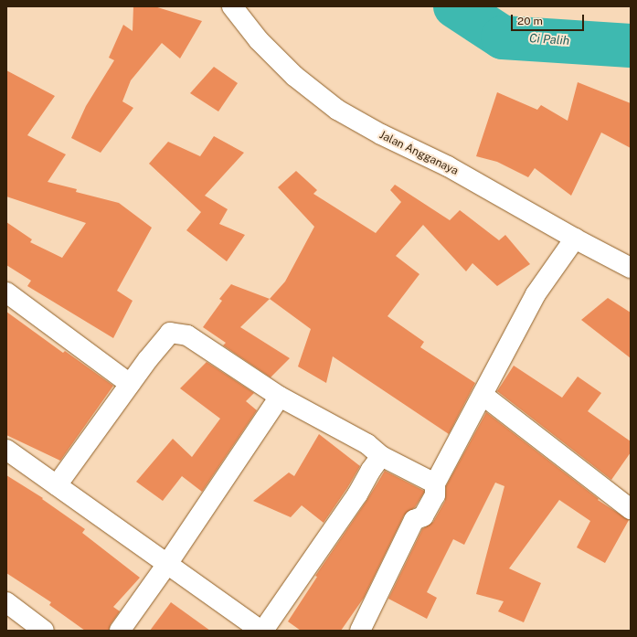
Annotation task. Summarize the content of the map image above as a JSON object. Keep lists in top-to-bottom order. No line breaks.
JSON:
{"streets":{"street":["Jalan Angganaya"]},"water":["Ci Palih"],"scale_bar":"20 m"}
